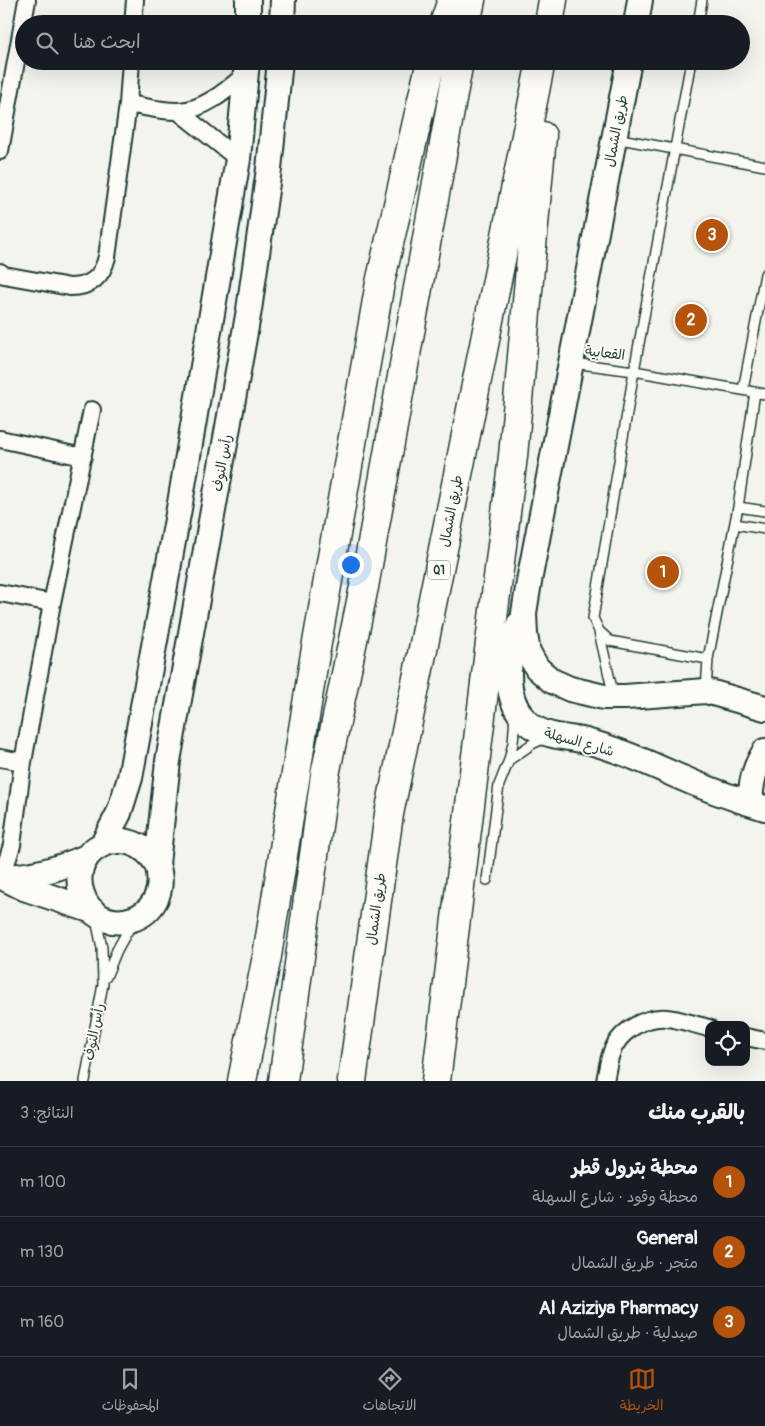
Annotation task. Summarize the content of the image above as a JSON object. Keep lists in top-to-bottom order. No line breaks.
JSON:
{"streets":{"highway":["طريق الشمال","Q1"],"street":["رأس النوف","شارع السهلة"],"lane":["القعابية"]},"crossings":[["طريق الشمال","القعابية"],["طريق الشمال","شارع السهلة"]],"page":{"search":"ابحث هنا","pins":["3","2","1"],"heading":["بالقرب منك","النتائج: 3"],"list":[{"mark":"1","name":"محطة بترول قطر","note":"محطة وقود · شارع السهلة","value":"100 m"},{"mark":"2","name":"General","note":"متجر · طريق الشمال","value":"130 m"},{"mark":"3","name":"Al Aziziya Pharmacy","note":"صيدلية · طريق الشمال","value":"160 m"}],"nav":["الخريطة","الاتجاهات","المحفوظات"]}}
